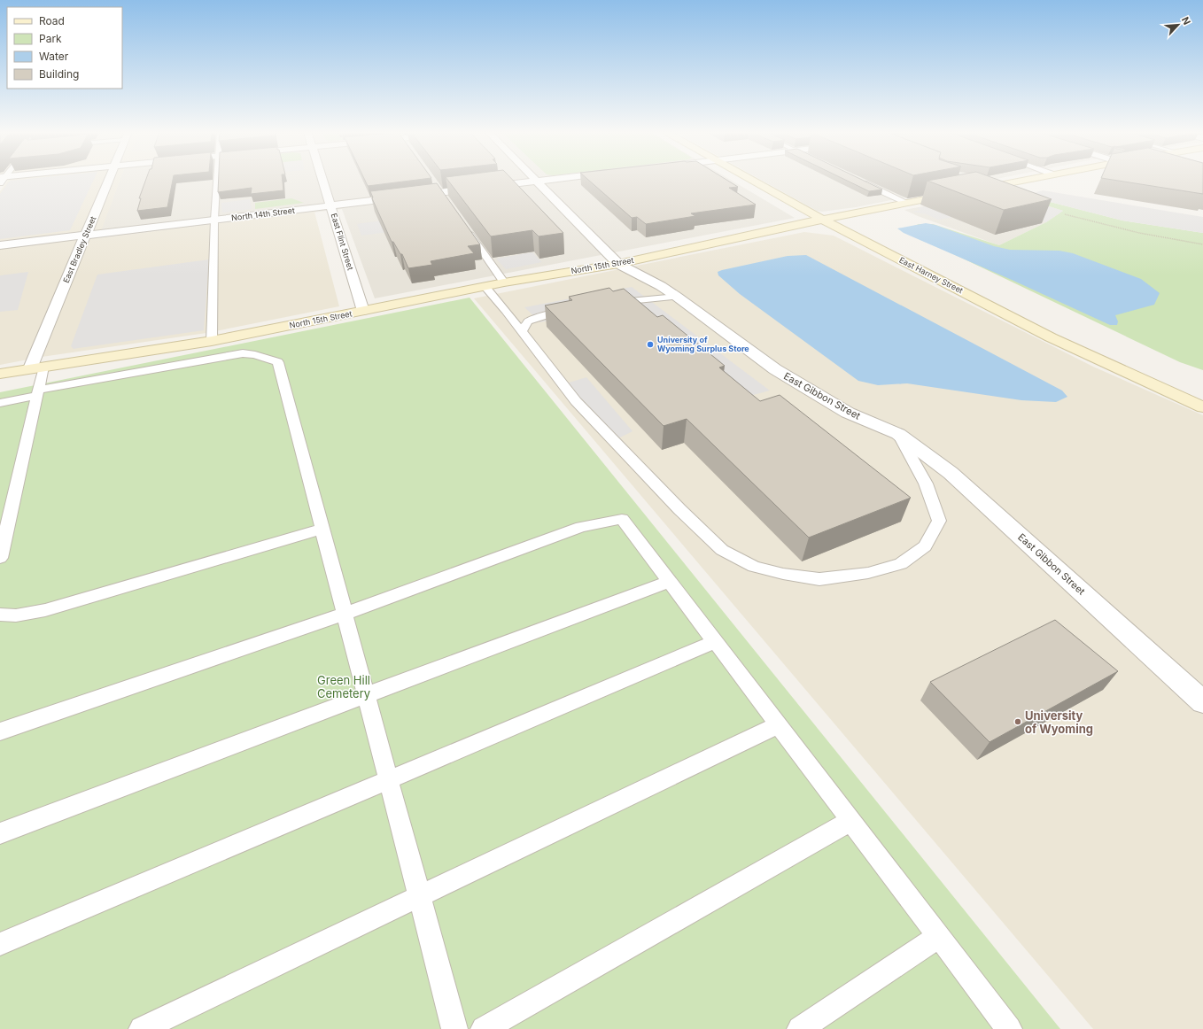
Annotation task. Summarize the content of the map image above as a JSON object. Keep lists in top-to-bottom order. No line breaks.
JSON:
{"streets":{"main road":["North 15th Street","East Harney Street"],"street":["North 14th Street","East Flint Street","East Bradley Street","East Gibbon Street"]},"crossings":[["North 14th Street","East Flint Street"],["North 14th Street","East Bradley Street"],["North 14th Street","East Gibbon Street"],["East Flint Street","North 15th Street"],["East Bradley Street","North 15th Street"],["North 15th Street","East Harney Street"],["North 15th Street","East Gibbon Street"]],"parks":["Green Hill Cemetery"],"places":["University of Wyoming Surplus Store","University of Wyoming"],"legend":["Road","Park","Water","Building"],"north":"top right"}
